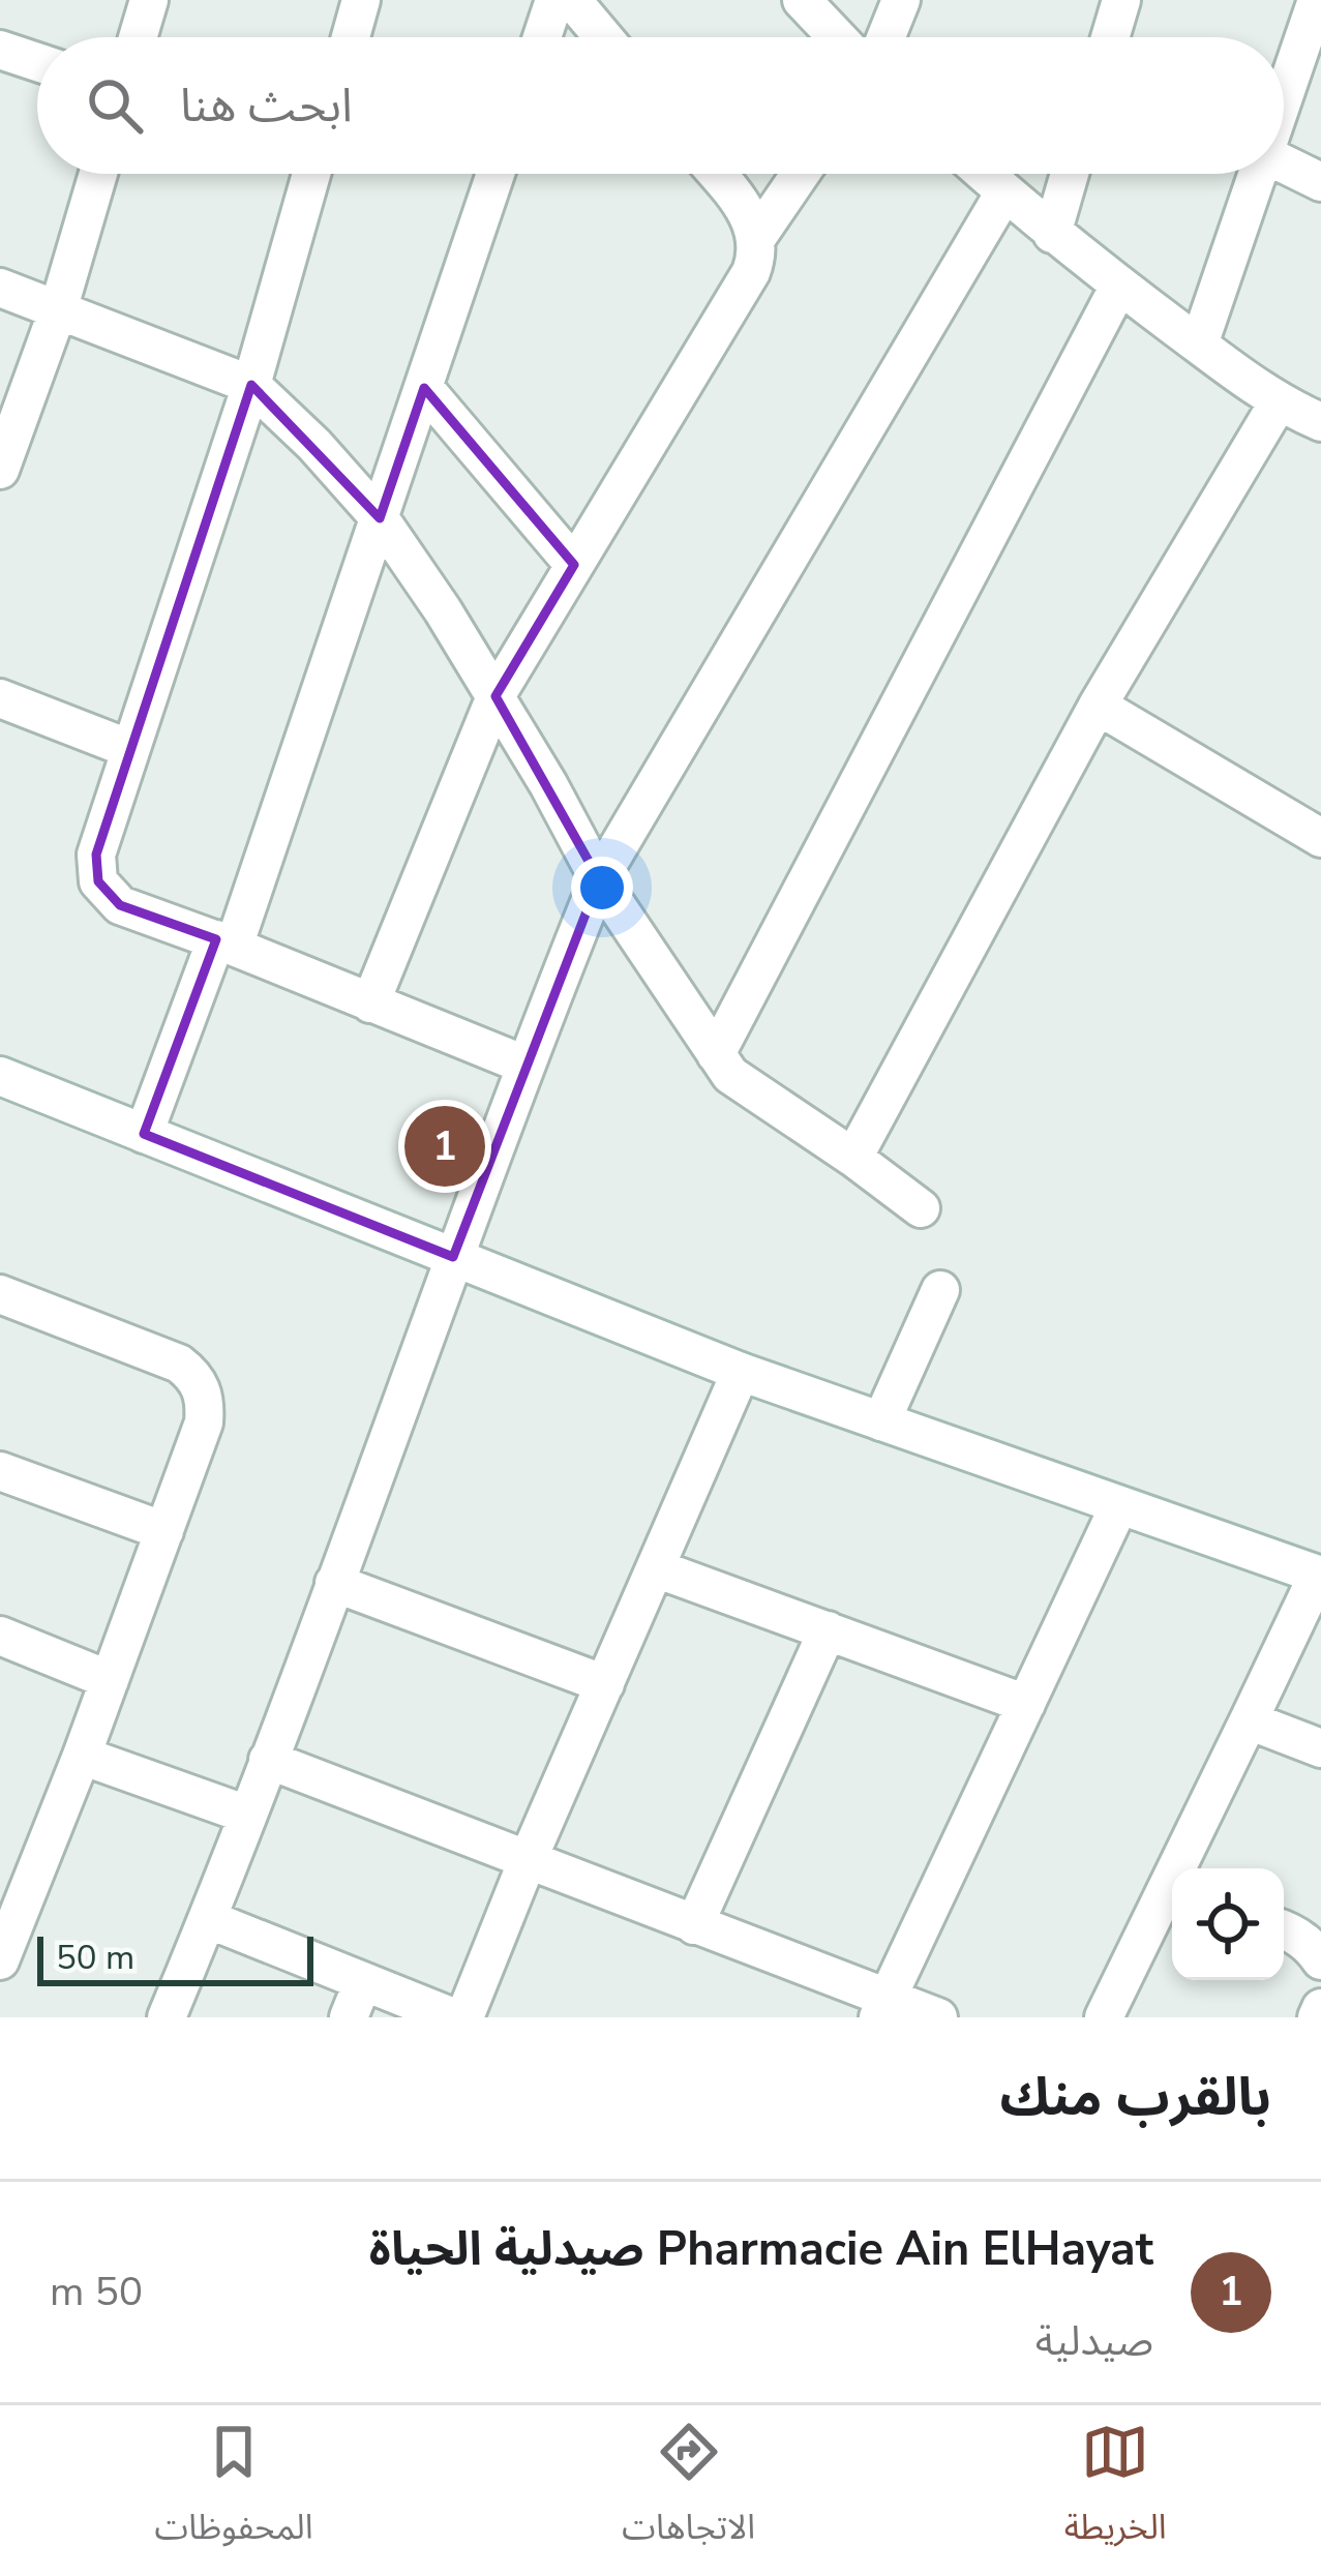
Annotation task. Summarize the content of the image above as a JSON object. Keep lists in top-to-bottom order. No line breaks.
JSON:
{"scale_bar":"50 m","page":{"search":"ابحث هنا","pins":"1","scale":"50 m","heading":"بالقرب منك","list":[{"mark":"1","name":"Pharmacie Ain ElHayat صيدلية الحياة","note":"صيدلية","value":"50 m"}],"nav":["الخريطة","الاتجاهات","المحفوظات"]}}
